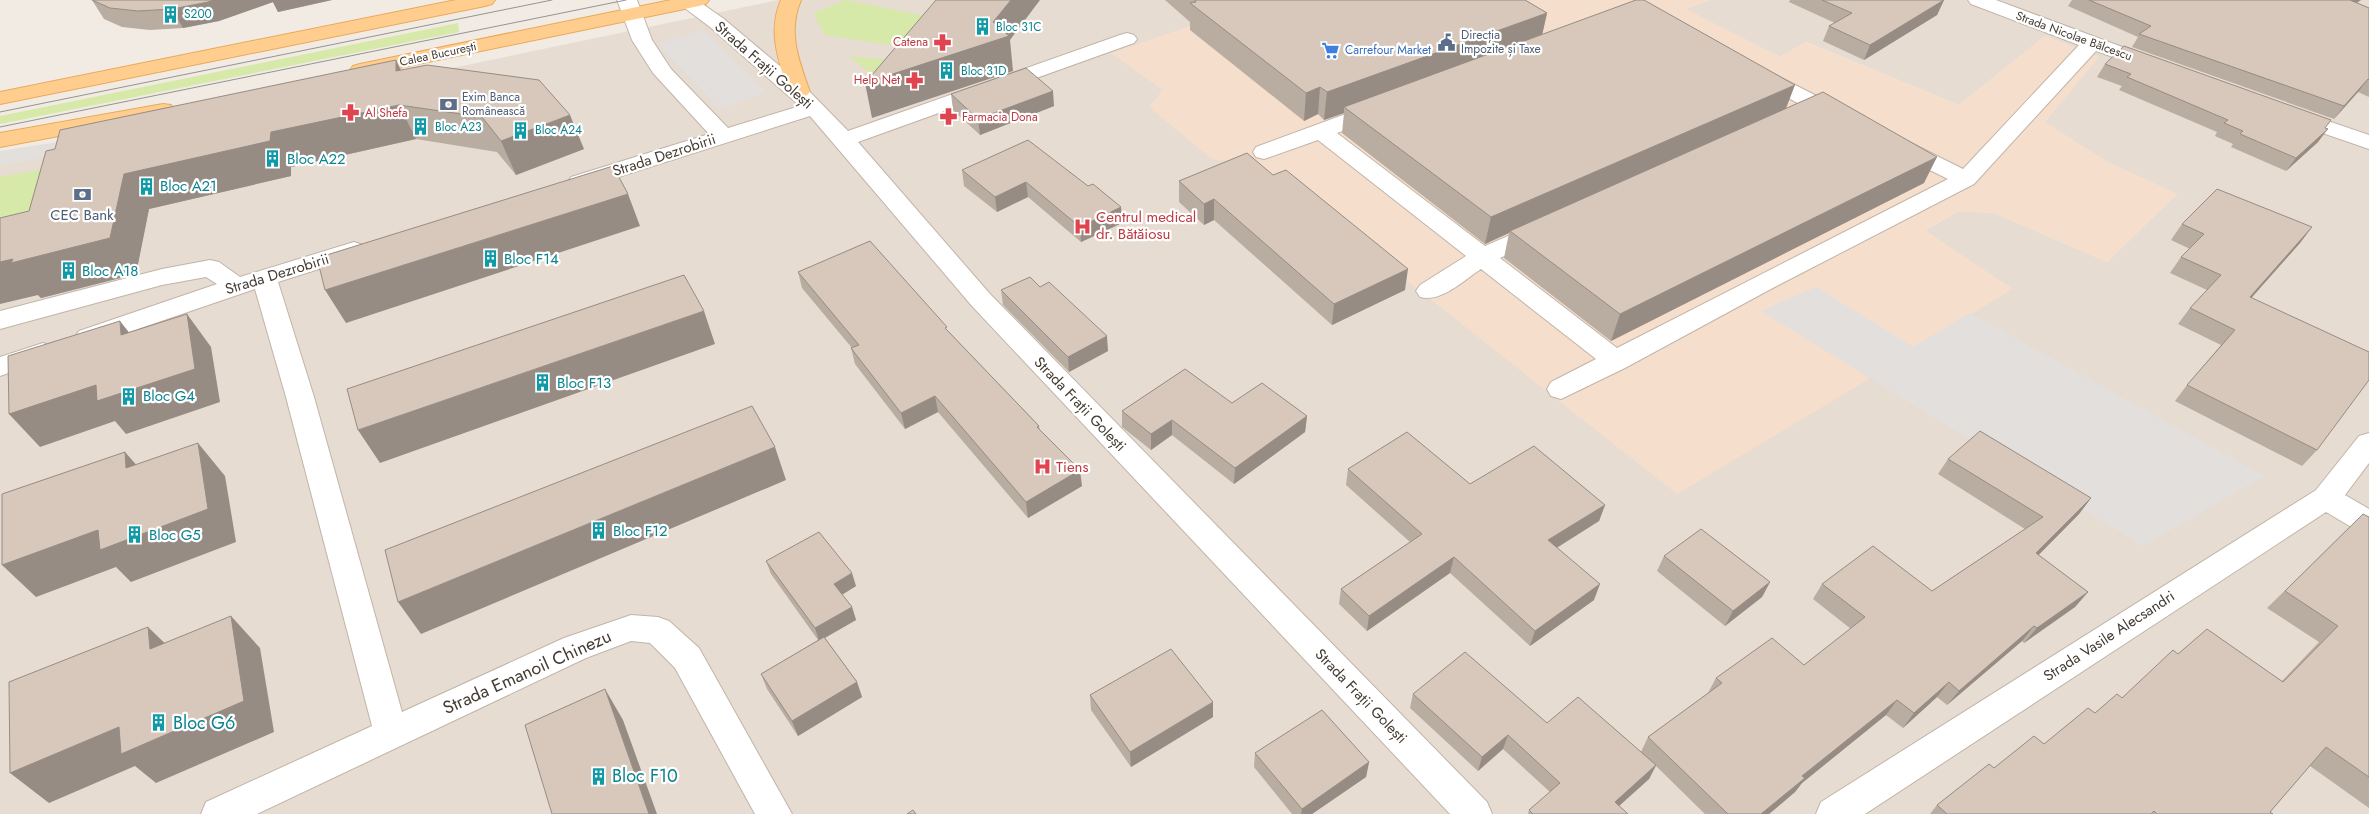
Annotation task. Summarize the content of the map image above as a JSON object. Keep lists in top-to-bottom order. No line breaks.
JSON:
{"streets":{"main road":["Calea București"],"street":["Strada Nicolae Bălcescu","Strada Frații Golești","Strada Dezrobirii","Strada Vasile Alecsandri","Strada Emanoil Chinezu"]},"crossings":[["Calea București","Strada Frații Golești"],["Strada Frații Golești","Strada Dezrobirii"]],"places":{"building":["S200","Bloc 31C","Bloc 31D","Bloc A23","Bloc A24","Bloc A22","Bloc A21","Bloc F14","Bloc A18","Bloc F13","Bloc G4","Bloc F12","Bloc G5","Bloc G6","Bloc F10"],"pharmacy":["Catena","Help Net","Al Shefa","Farmacia Dona"],"public building":["Direcția Impozite și Taxe"],"supermarket":["Carrefour Market"],"bank":["Exim Banca Românească","CEC Bank"],"hospital":["Centrul medical dr. Bătăiosu","Tiens"]}}
